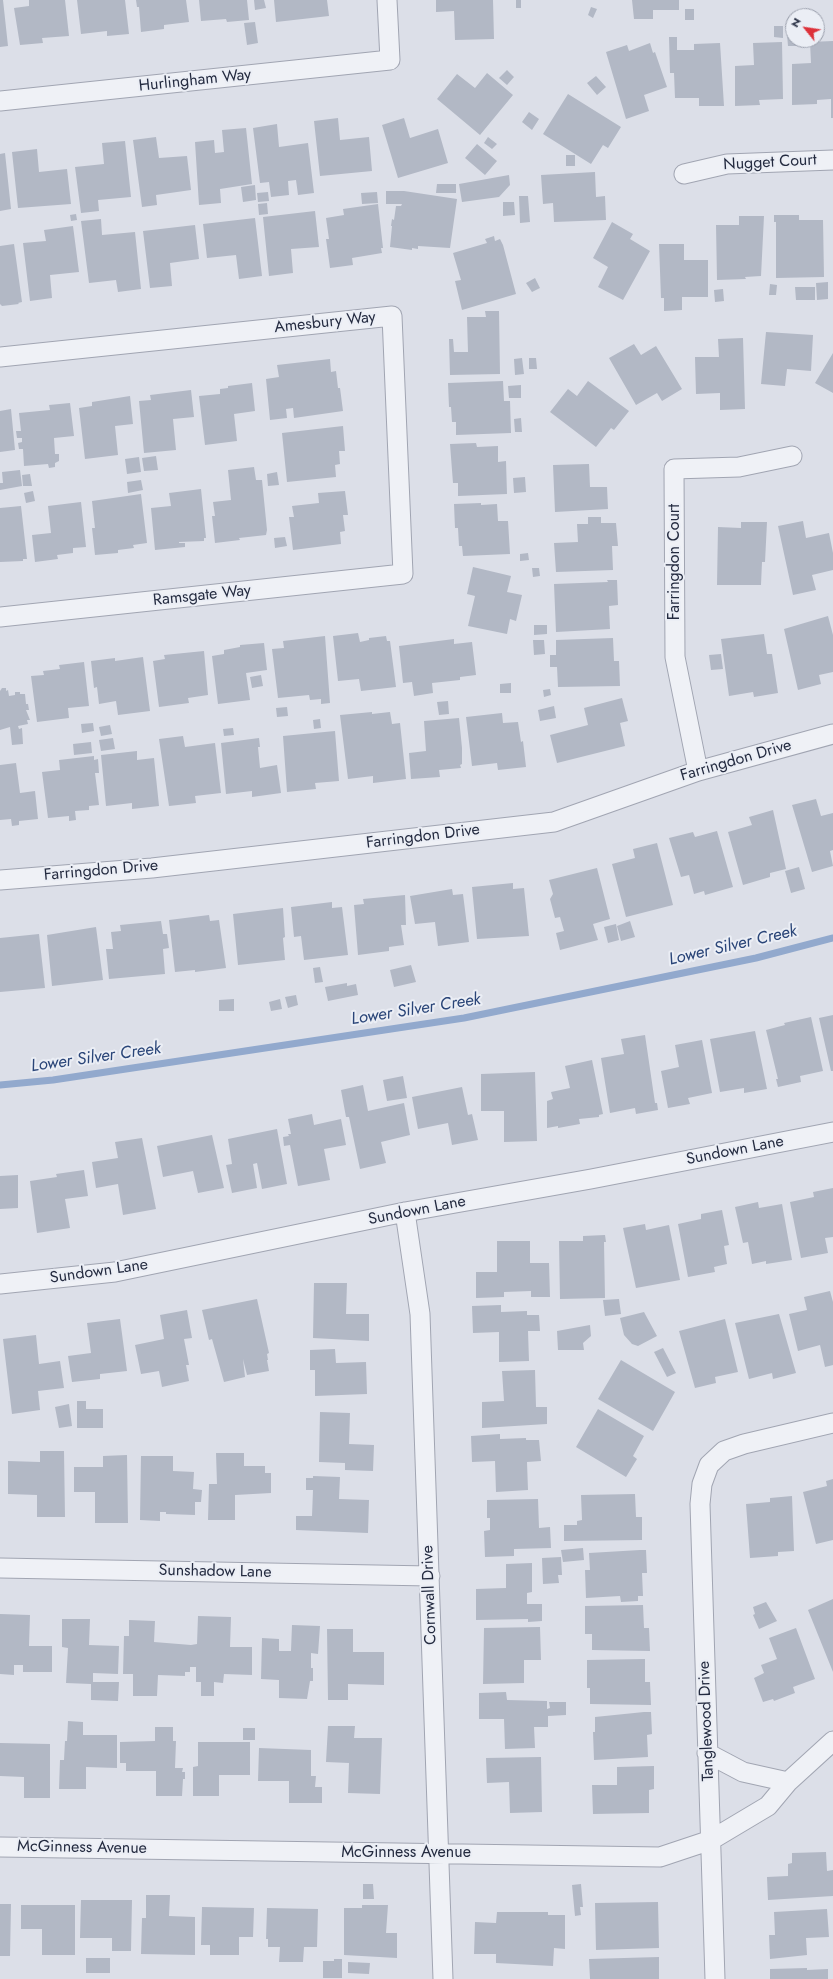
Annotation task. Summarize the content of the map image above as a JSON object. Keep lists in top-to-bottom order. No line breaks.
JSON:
{"streets":{"street":["Hurlingham Way","Nugget Court","Amesbury Way","Farringdon Court","Ramsgate Way","Farringdon Drive","Sundown Lane","Sunshadow Lane","Cornwall Drive","Tanglewood Drive","McGinness Avenue"]},"crossings":[["Amesbury Way","Ramsgate Way"],["Farringdon Court","Farringdon Drive"],["Sundown Lane","Cornwall Drive"],["Sunshadow Lane","Cornwall Drive"],["Cornwall Drive","McGinness Avenue"],["Tanglewood Drive","McGinness Avenue"]],"water":["Lower Silver Creek"],"north":"top left"}
